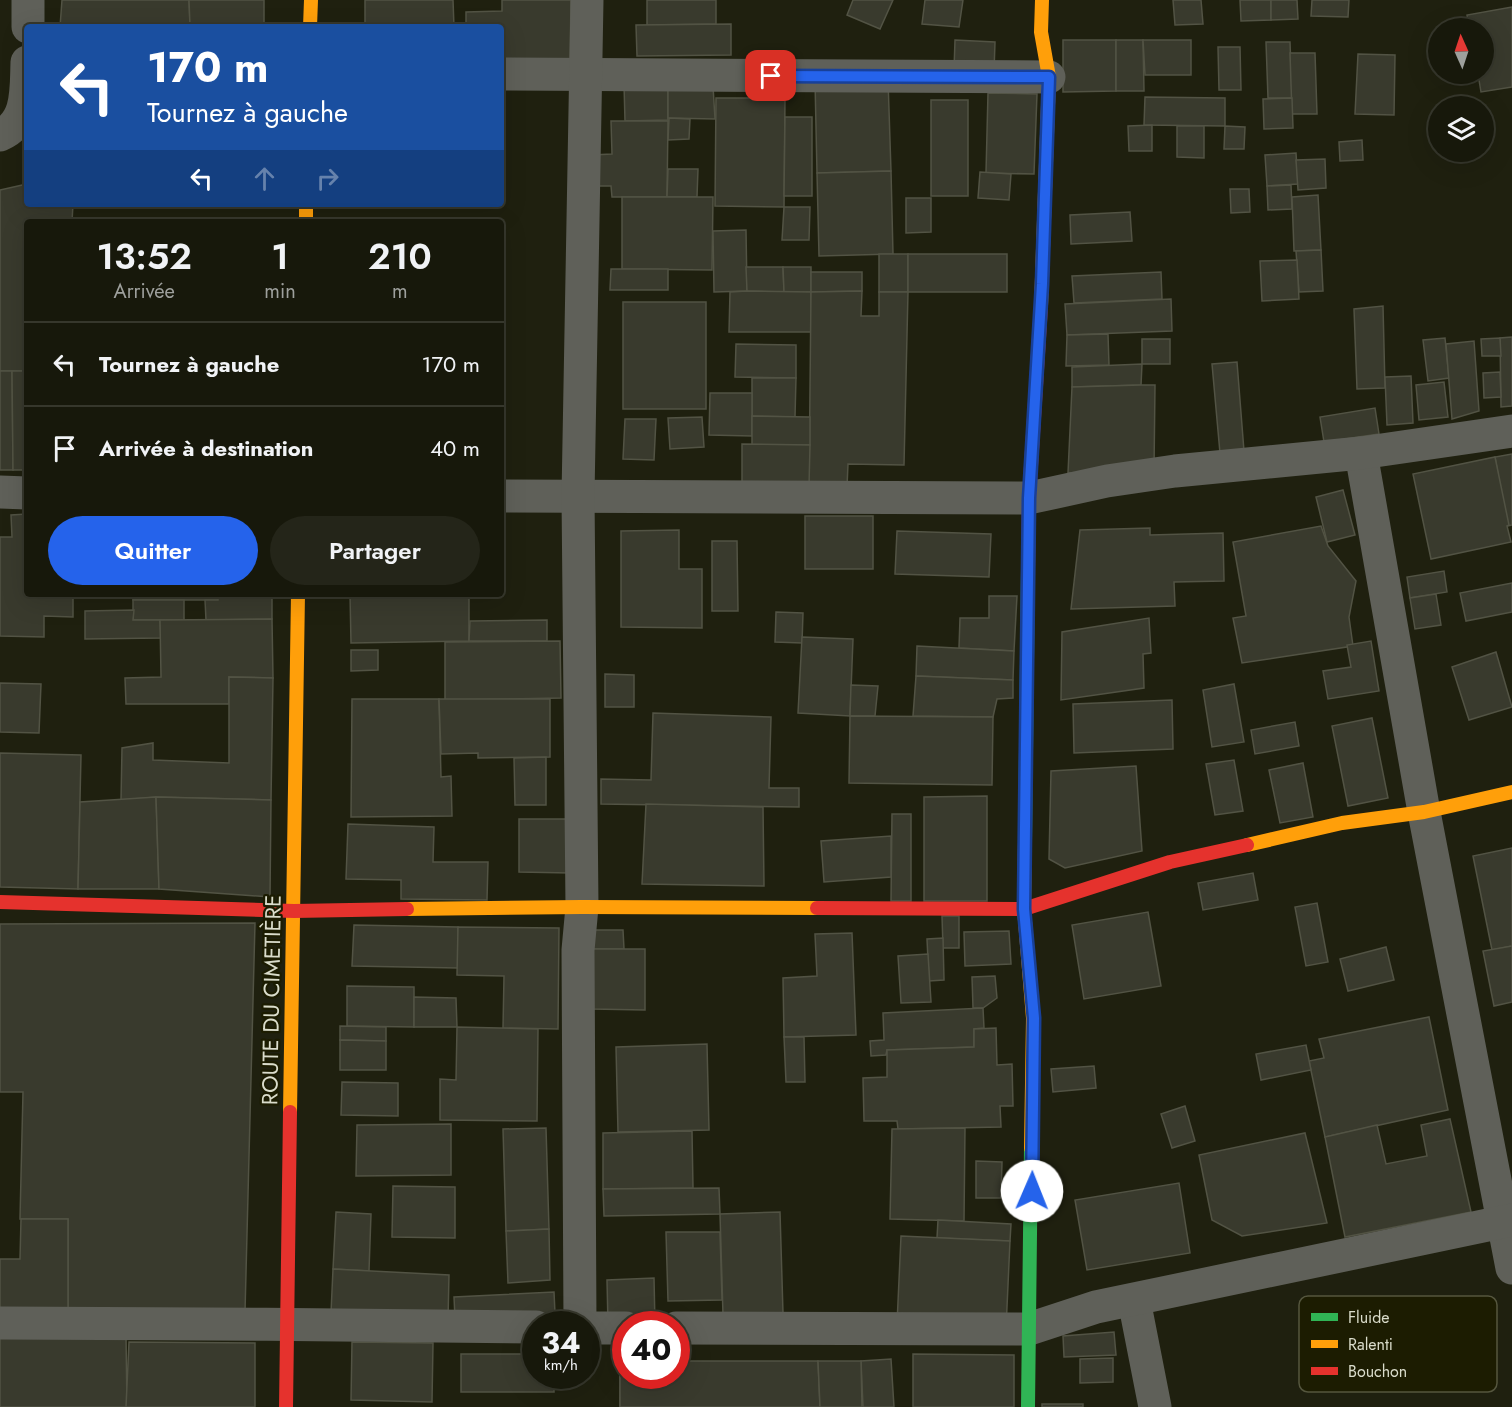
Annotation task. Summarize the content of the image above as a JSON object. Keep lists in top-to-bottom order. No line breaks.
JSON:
{"streets":{"main road":["ROUTE DU CIMETIÈRE"]},"legend":["Fluide","Ralenti","Bouchon"],"north":"top","page":{"turn":["170 m","Tournez à gauche"],"eta":["13:52","Arrivée","1","min","210","m"],"list":[{"name":"Tournez à gauche","value":"170 m"},{"name":"Arrivée à destination","value":"40 m"}],"buttons":["Quitter","Partager"],"speed":"34 km/h","limit":"40"}}
